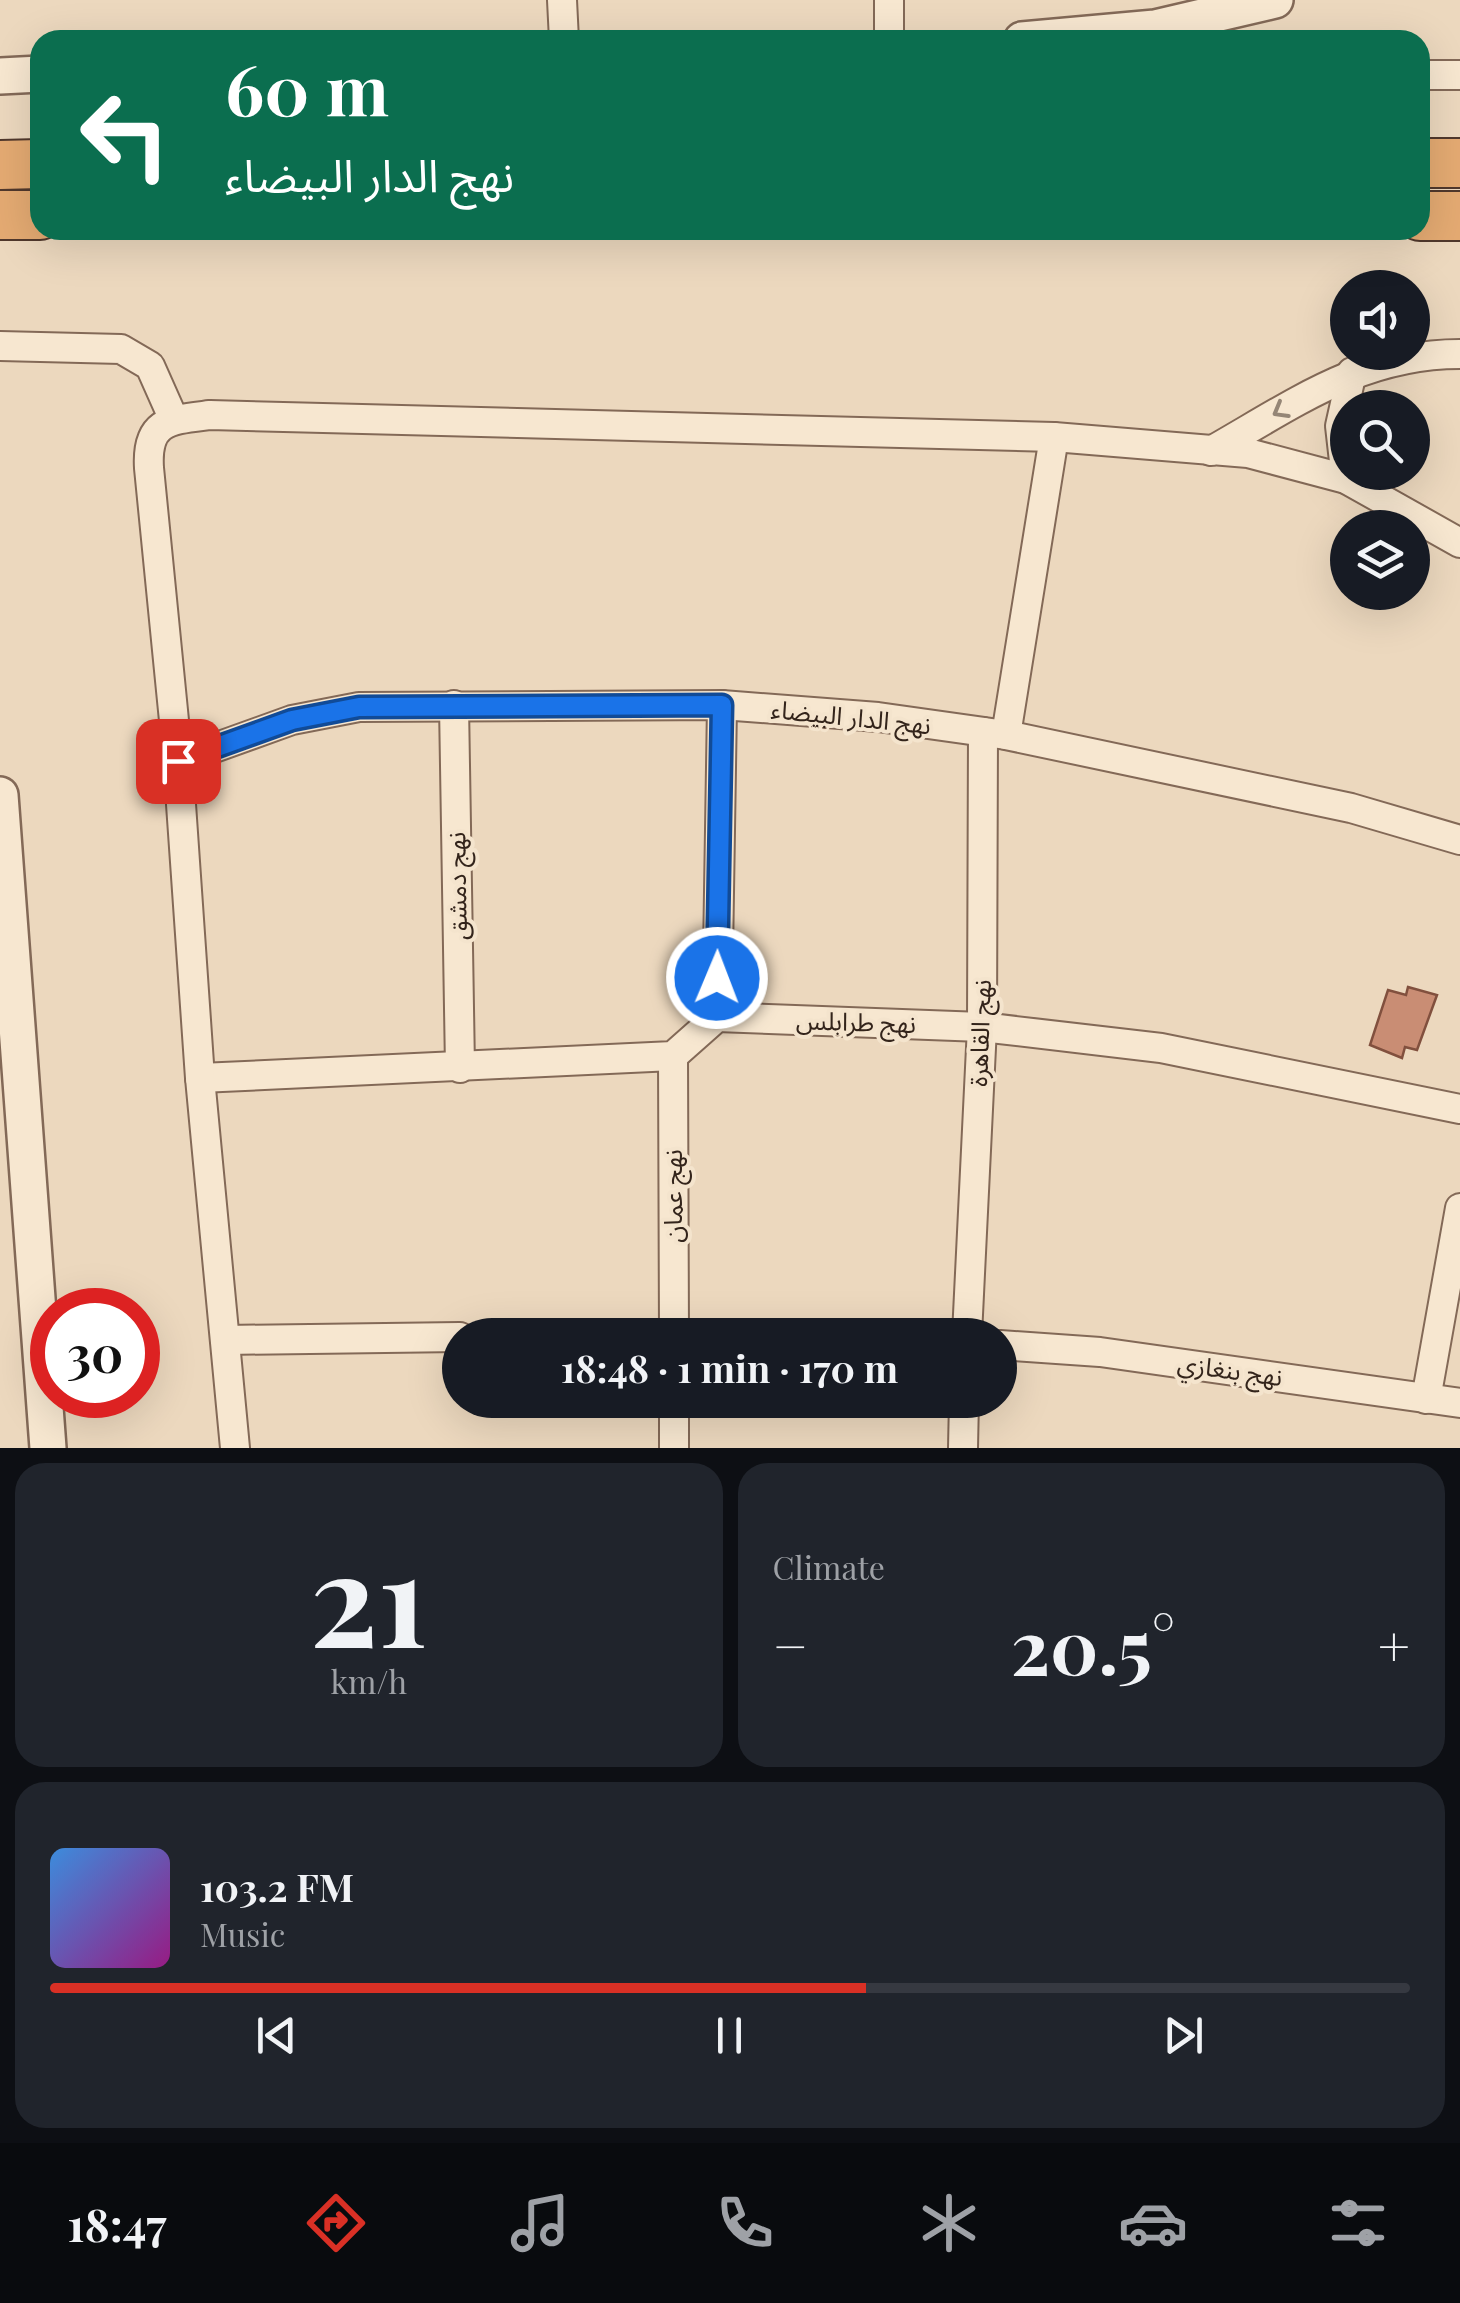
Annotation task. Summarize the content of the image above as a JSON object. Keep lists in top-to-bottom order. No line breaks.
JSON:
{"streets":{"street":["نهج الدار البيضاء","نهج دمشق","نهج طرابلس","نهج القاهرة","نهج عمان","نهج بنغازي"]},"crossings":[["نهج الدار البيضاء","نهج دمشق"],["نهج الدار البيضاء","نهج القاهرة"],["نهج طرابلس","نهج القاهرة"]],"page":{"turn":["60 m","نهج الدار البيضاء"],"limit":"30","trip":"18:48 · 1 min · 170 m","tile":[["21","km/h"],"Climate"],"heat":["−","20.5°","+"],"song":["103.2 FM","Music"],"tabs":"18:47"}}
